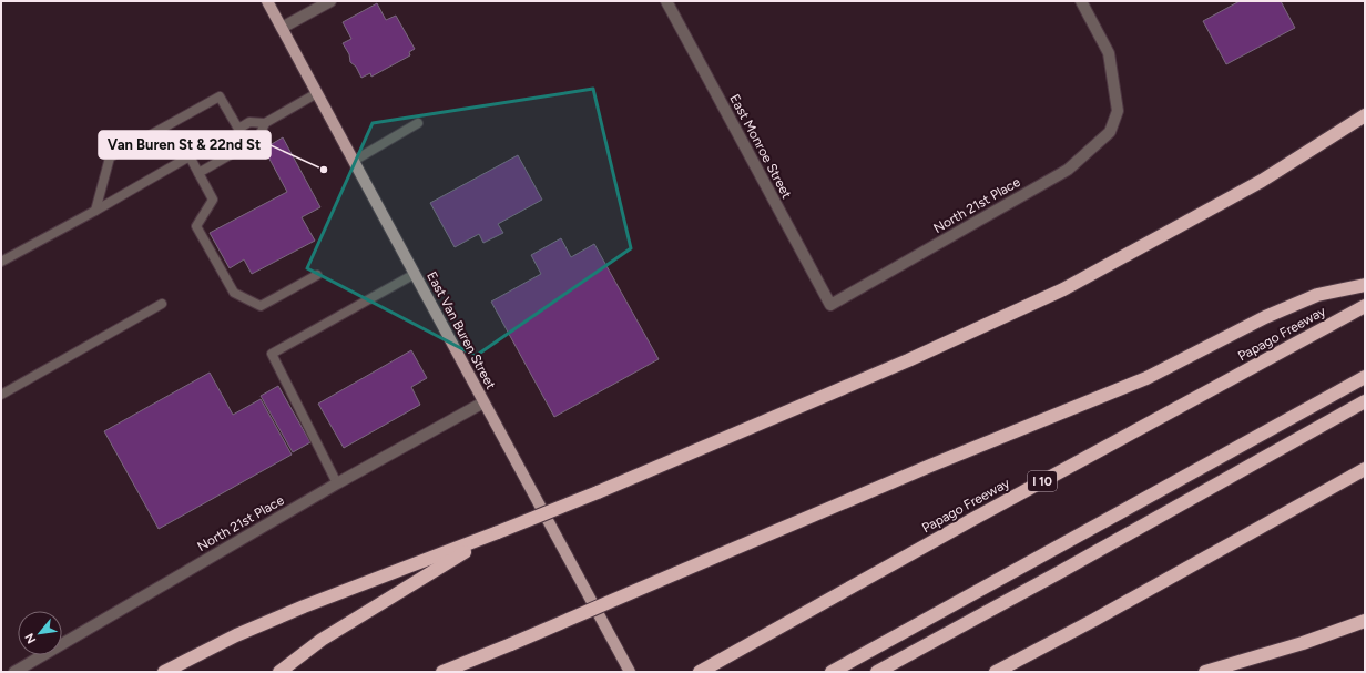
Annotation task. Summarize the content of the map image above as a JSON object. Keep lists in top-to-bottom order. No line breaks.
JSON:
{"streets":{"highway":["Papago Freeway","I 10"],"main road":["East Van Buren Street"],"street":["East Monroe Street","North 21st Place"]},"crossings":[["East Monroe Street","North 21st Place"],["North 21st Place","East Van Buren Street"]],"places":["Van Buren St & 22nd St"],"north":"bottom left"}
